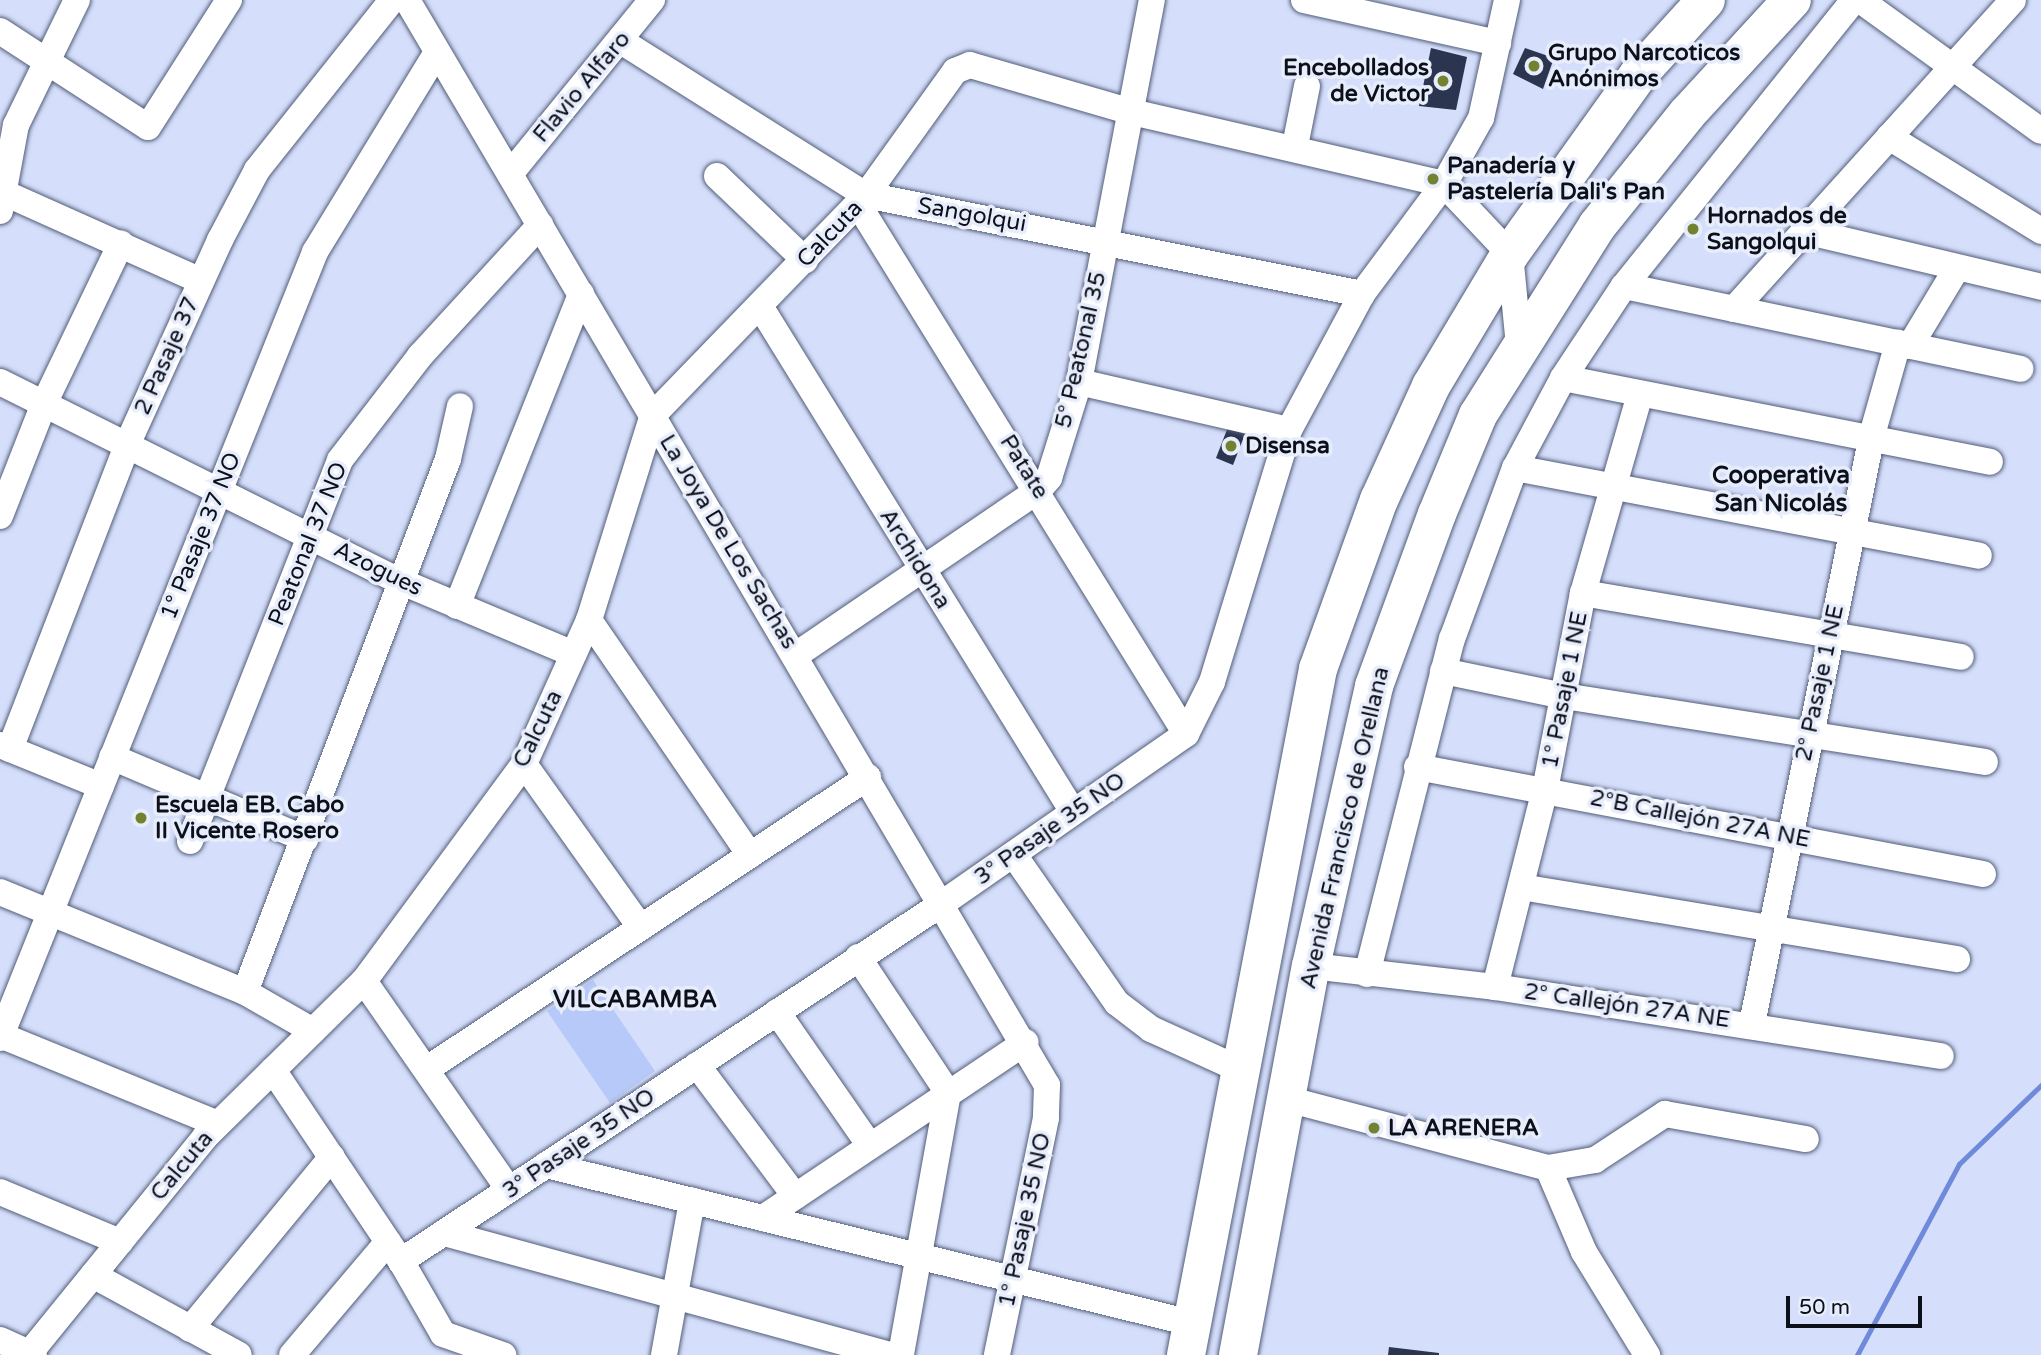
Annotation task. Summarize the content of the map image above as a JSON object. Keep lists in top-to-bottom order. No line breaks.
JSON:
{"streets":{"highway":["Avenida Francisco de Orellana"],"street":["Flavio Alfaro","Sangolqui","Calcuta","5° Peatonal 35","2 Pasaje 37","Patate","1° Pasaje 37 NO","La Joya De Los Sachas","Peatonal 37 NO","Archidona","Azogues","2° Pasaje 1 NE","1° Pasaje 1 NE","2°B Callejón 27A NE","3° Pasaje 35 NO","2° Callejón 27A NE","1° Pasaje 35 NO"]},"crossings":[["Flavio Alfaro","Sangolqui"],["Flavio Alfaro","La Joya De Los Sachas"],["Sangolqui","Calcuta"],["Sangolqui","5° Peatonal 35"],["Sangolqui","Patate"],["Sangolqui","3° Pasaje 35 NO"],["Calcuta","5° Peatonal 35"],["Calcuta","Patate"],["Calcuta","La Joya De Los Sachas"],["Calcuta","Archidona"],["Calcuta","Azogues"],["5° Peatonal 35","Patate"],["2 Pasaje 37","Azogues"],["Patate","3° Pasaje 35 NO"],["1° Pasaje 37 NO","La Joya De Los Sachas"],["1° Pasaje 37 NO","Azogues"],["La Joya De Los Sachas","Peatonal 37 NO"],["La Joya De Los Sachas","3° Pasaje 35 NO"],["La Joya De Los Sachas","1° Pasaje 35 NO"],["Peatonal 37 NO","Azogues"],["Archidona","3° Pasaje 35 NO"],["2° Pasaje 1 NE","2°B Callejón 27A NE"],["2° Pasaje 1 NE","2° Callejón 27A NE"],["1° Pasaje 1 NE","2°B Callejón 27A NE"],["1° Pasaje 1 NE","2° Callejón 27A NE"],["Avenida Francisco de Orellana","2° Callejón 27A NE"]],"districts":["Cooperativa San Nicolás","VILCABAMBA"],"places":["Grupo Narcoticos Anónimos","Encebollados de Victor","Panadería y Pastelería Dali's Pan","Hornados de Sangolqui","Disensa","Escuela EB. Cabo II Vicente Rosero","LA ARENERA"],"scale_bar":"50 m"}
